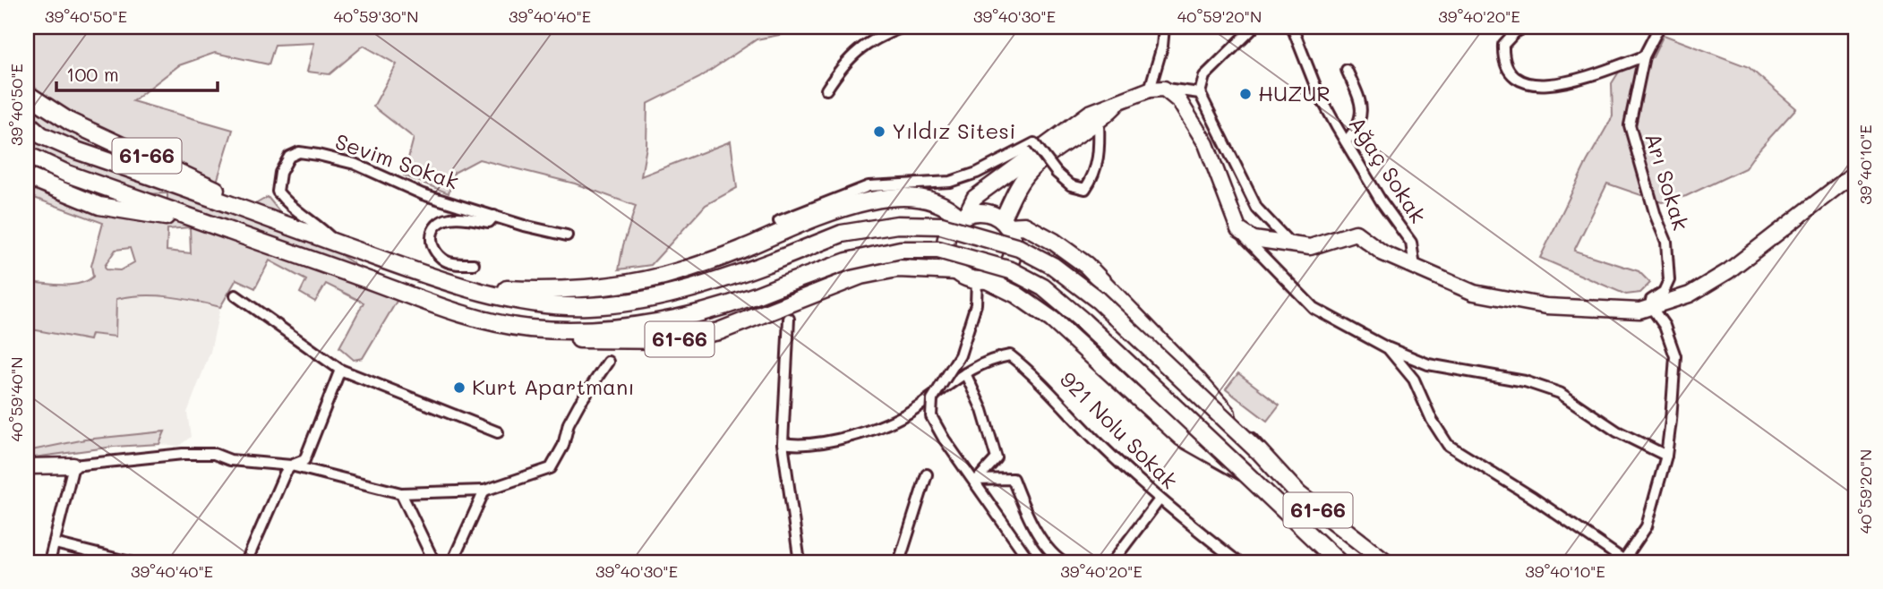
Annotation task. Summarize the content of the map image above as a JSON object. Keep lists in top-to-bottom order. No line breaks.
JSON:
{"streets":{"main road":["61-66"],"street":["Sevim Sokak","Ağaç Sokak","Arı Sokak","921 Nolu Sokak"]},"crossings":[["61-66","Sevim Sokak"]],"places":["HUZUR","Yıldız Sitesi","Kurt Apartmanı"],"scale_bar":"100 m","coordinates":["39°40'50\"E","40°59'30\"N","39°40'40\"E","39°40'30\"E","40°59'20\"N","39°40'20\"E","39°40'10\"E","40°59'40\"N"]}
